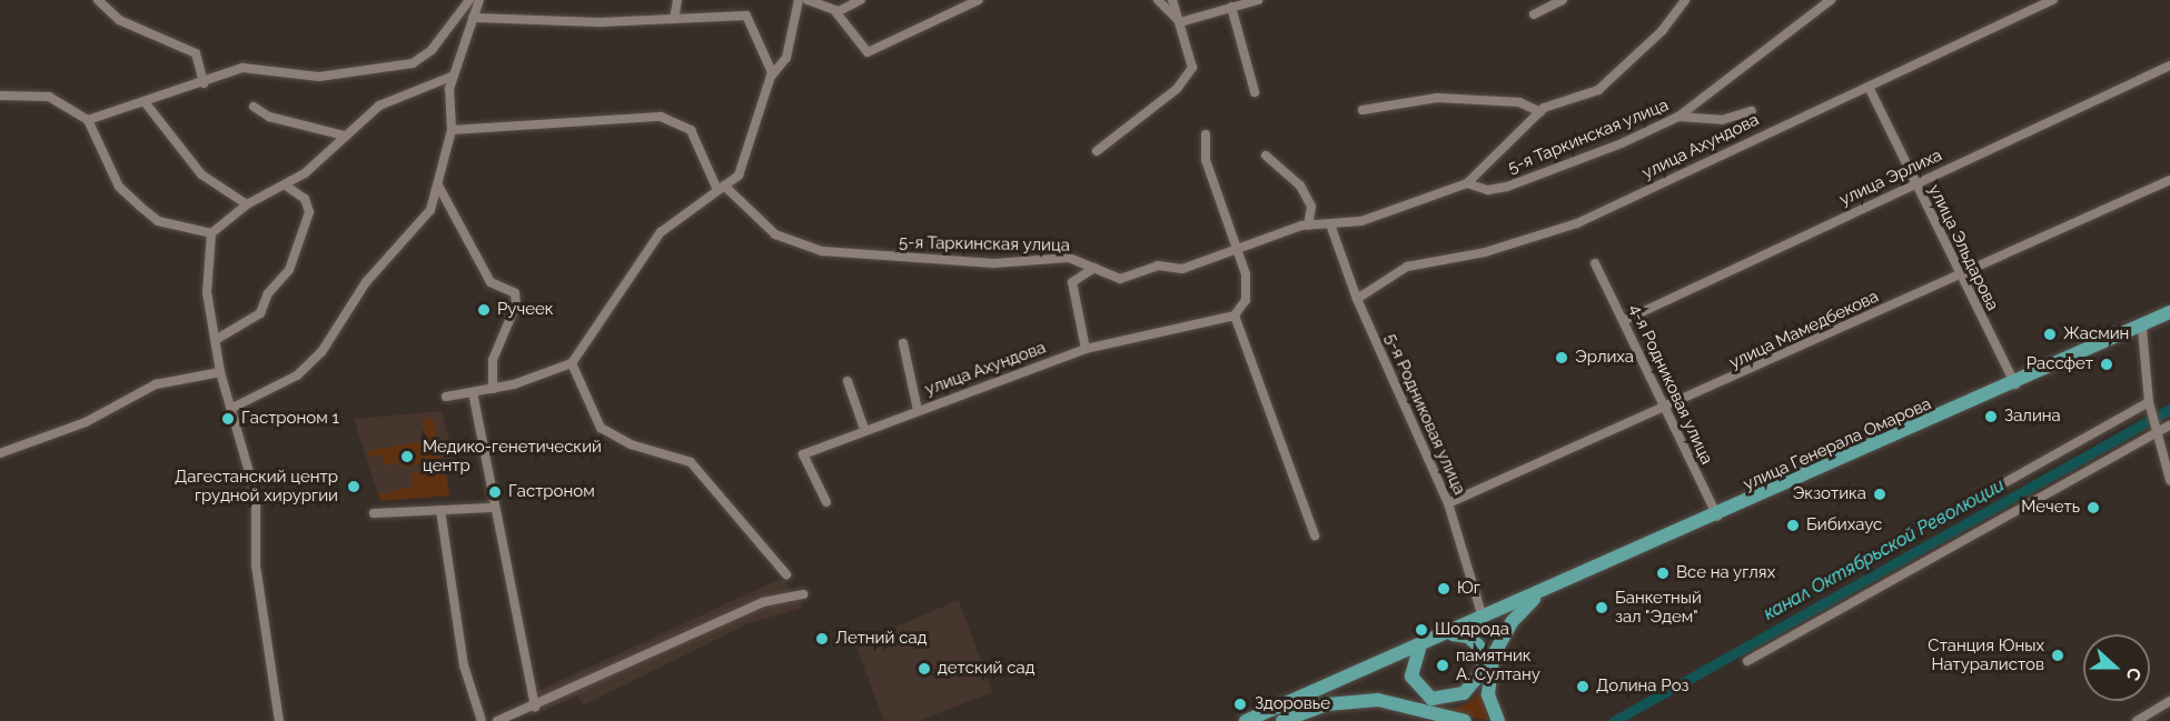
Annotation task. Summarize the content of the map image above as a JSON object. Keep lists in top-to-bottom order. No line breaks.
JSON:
{"streets":{"main road":["улица Генерала Омарова"],"street":["5-я Таркинская улица","улица Ахундова","улица Эрлиха","улица Эльдарова","улица Мамедбекова","4-я Родниковая улица","5-я Родниковая улица"]},"crossings":[["5-я Таркинская улица","5-я Родниковая улица"],["улица Ахундова","улица Эльдарова"],["улица Ахундова","5-я Родниковая улица"],["улица Эрлиха","улица Эльдарова"],["улица Эрлиха","4-я Родниковая улица"],["улица Эльдарова","улица Мамедбекова"],["улица Эльдарова","улица Генерала Омарова"],["улица Мамедбекова","4-я Родниковая улица"],["улица Мамедбекова","5-я Родниковая улица"],["4-я Родниковая улица","улица Генерала Омарова"],["5-я Родниковая улица","улица Генерала Омарова"]],"water":["канал Октябрьской Революции"],"places":["Ручеек","Жасмин","Эрлиха","Рассфет","Залина","Гастроном 1","Медико-генетический центр","Дагестанский центр грудной хирургии","Гастроном","Экзотика","Мечеть","Бибихаус","Все на углях","Юг","Банкетный зал \"Эдем\"","Шодрода","Летний сад","Станция Юных Натуралистов","памятник А. Султану","детский сад","Долина Роз","Здоровье"],"north":"right"}
